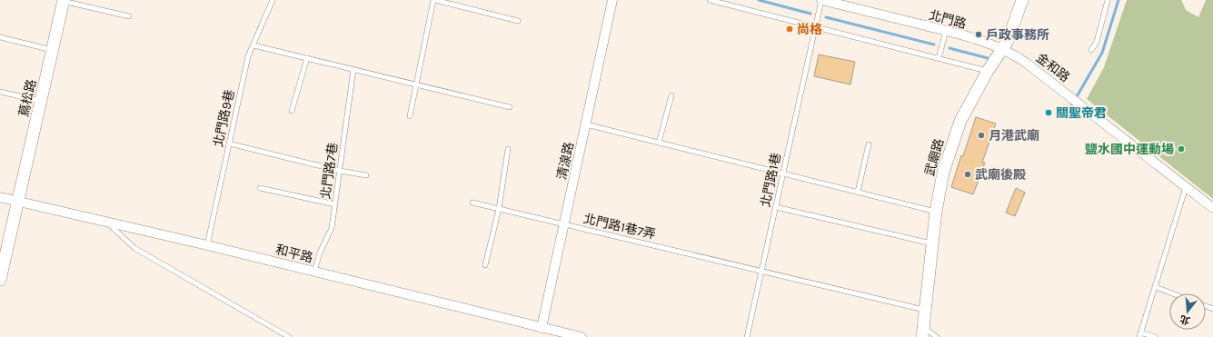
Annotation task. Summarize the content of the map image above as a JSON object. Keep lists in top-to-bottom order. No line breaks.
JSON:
{"streets":{"street":["北門路","金和路","蔦松路","武廟路","清湶路","和平路"],"lane":["北門路9巷","北門路7巷","北門路1巷","北門路1巷7弄"]},"crossings":[["北門路","金和路"],["北門路","武廟路"],["北門路","北門路1巷"],["金和路","武廟路"],["蔦松路","和平路"],["北門路9巷","和平路"],["武廟路","北門路1巷7弄"],["清湶路","北門路1巷7弄"],["清湶路","和平路"],["北門路7巷","和平路"],["北門路1巷","北門路1巷7弄"]],"places":["尚格","戶政事務所","關聖帝君","月港武廟","鹽水國中運動場","武廟後殿"],"north":"bottom"}
